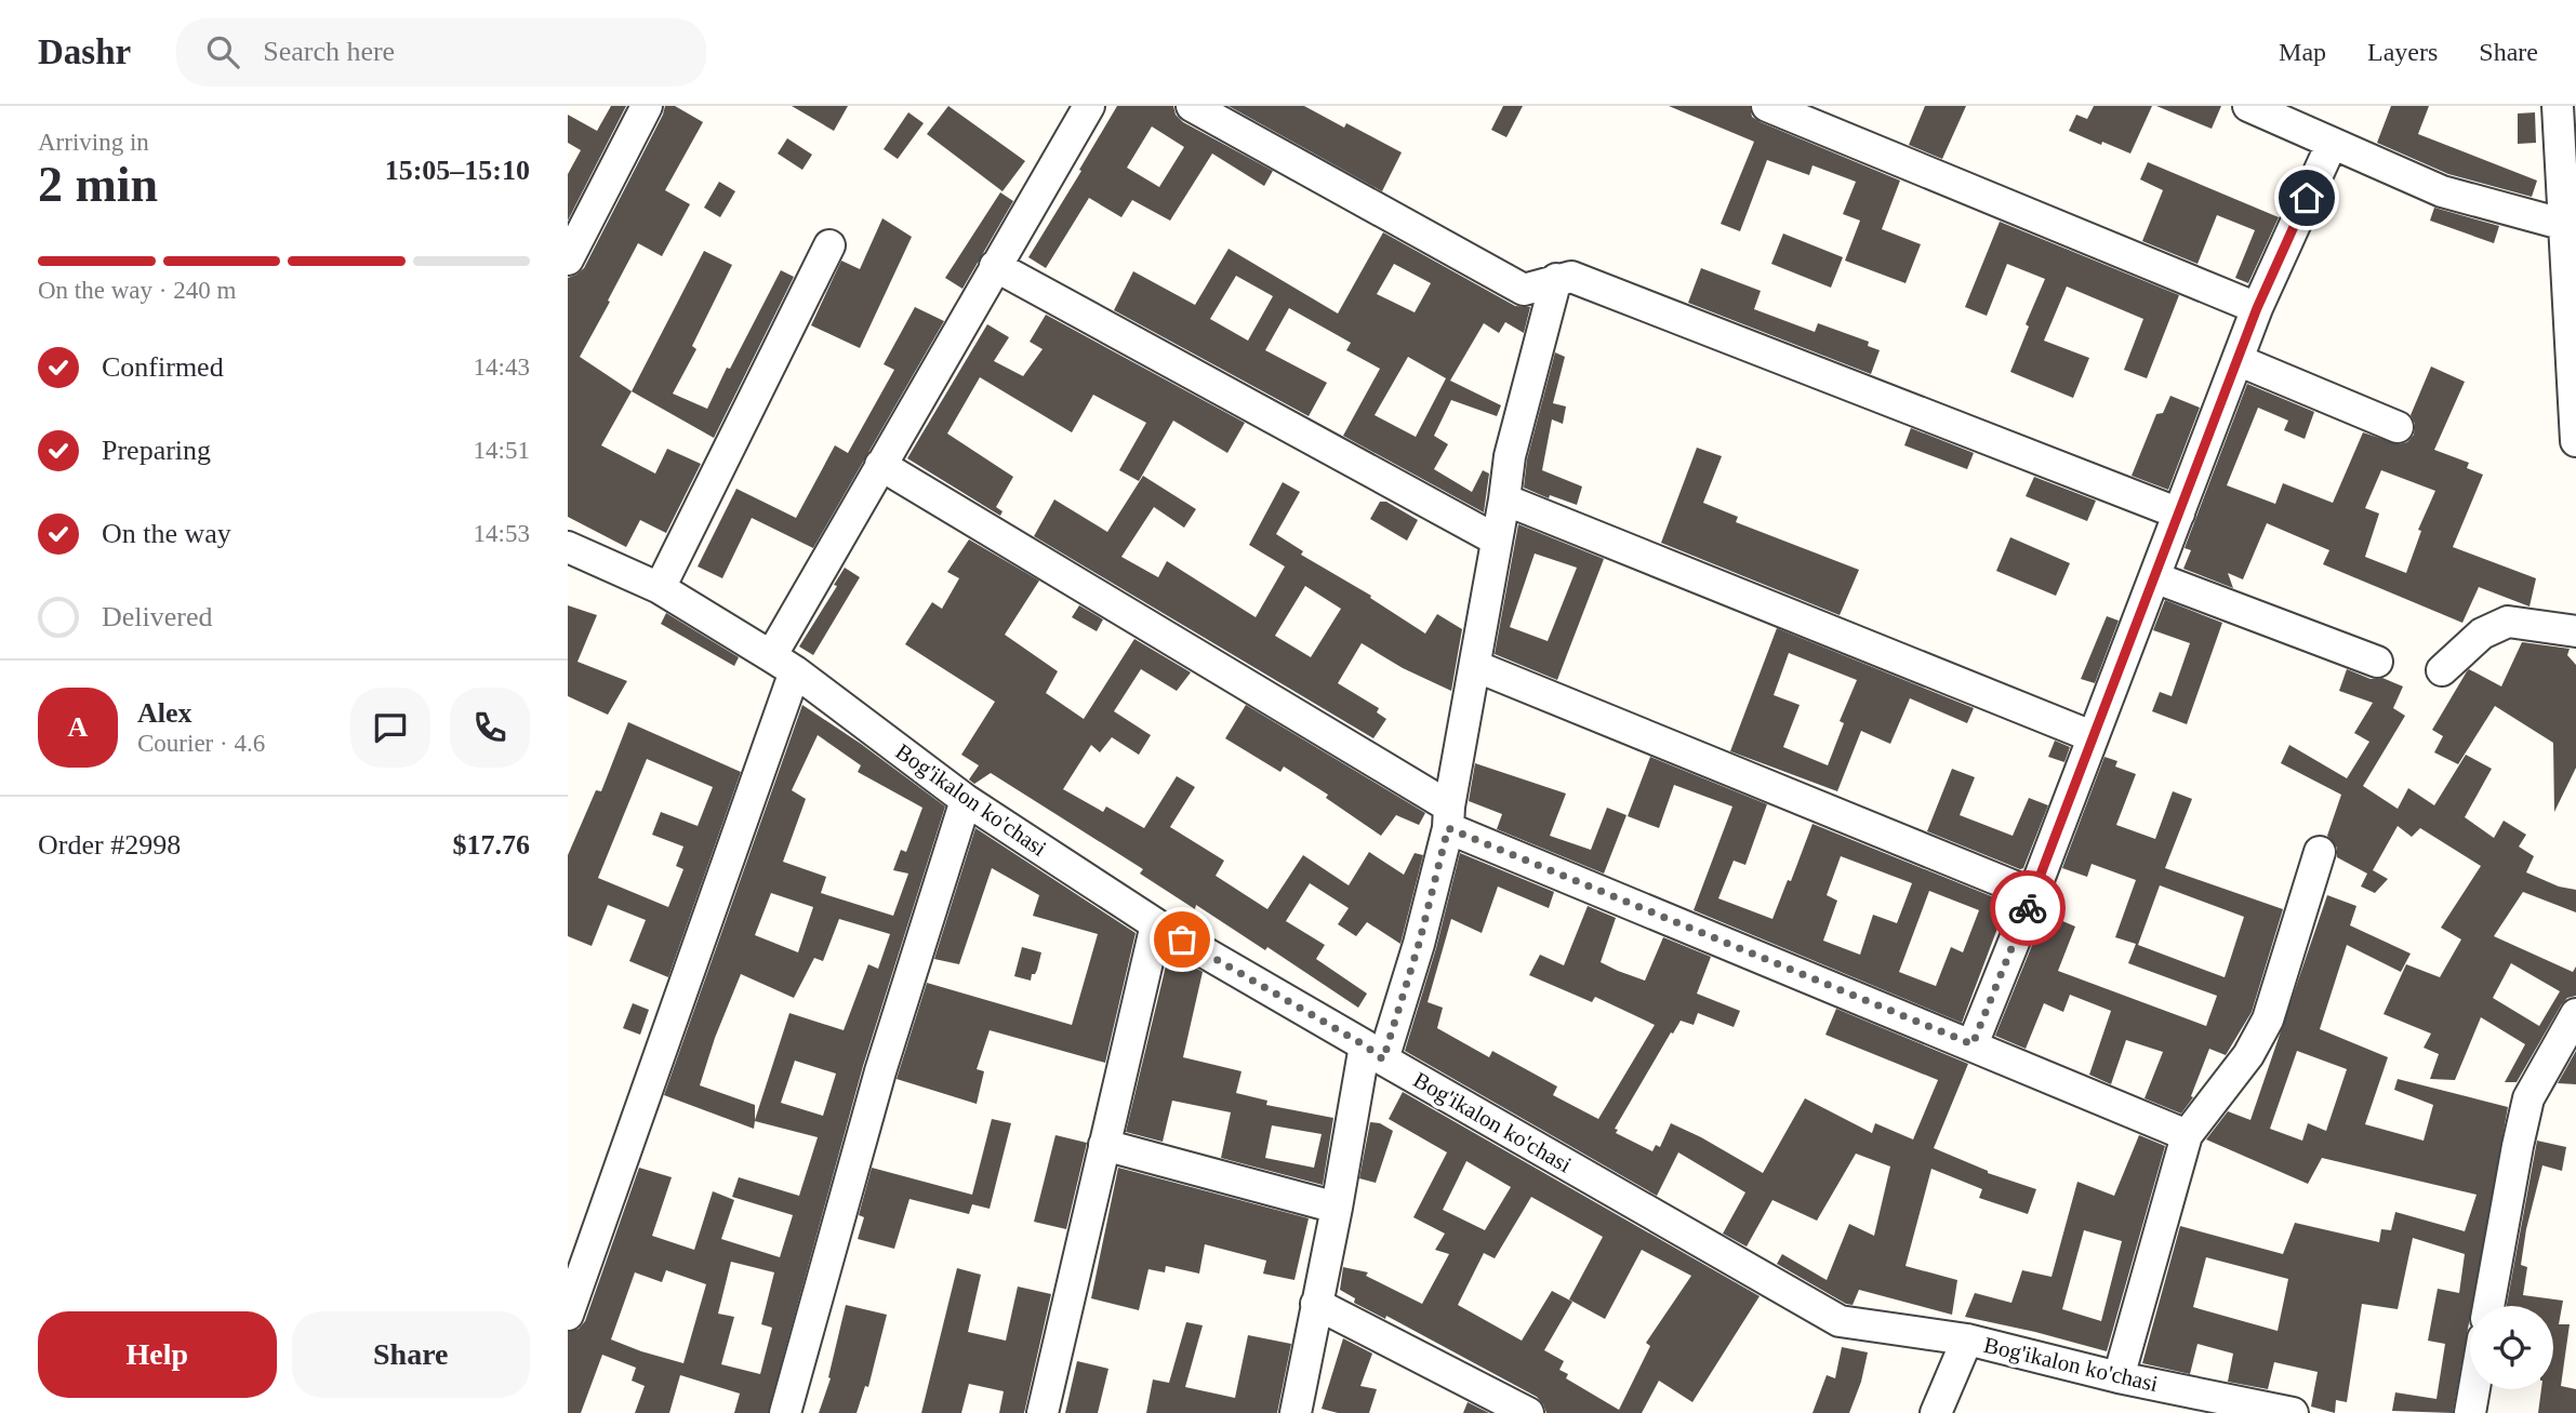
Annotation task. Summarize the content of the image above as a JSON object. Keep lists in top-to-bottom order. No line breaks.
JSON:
{"streets":{"street":["Bog'ikalon ko'chasi"]},"page":{"header":"Dashr","search":"Search here","nav":["Map","Layers","Share"],"heading":["2 min","Arriving in","15:05–15:10"],"panel":["Alex","Courier · 4.6","Order #2998","$17.76"],"bar":"On the way · 240 m","list":[["Confirmed","14:43"],["Preparing","14:51"],["On the way","14:53"],"Delivered"],"round":"A","buttons":["Help","Share"]}}
